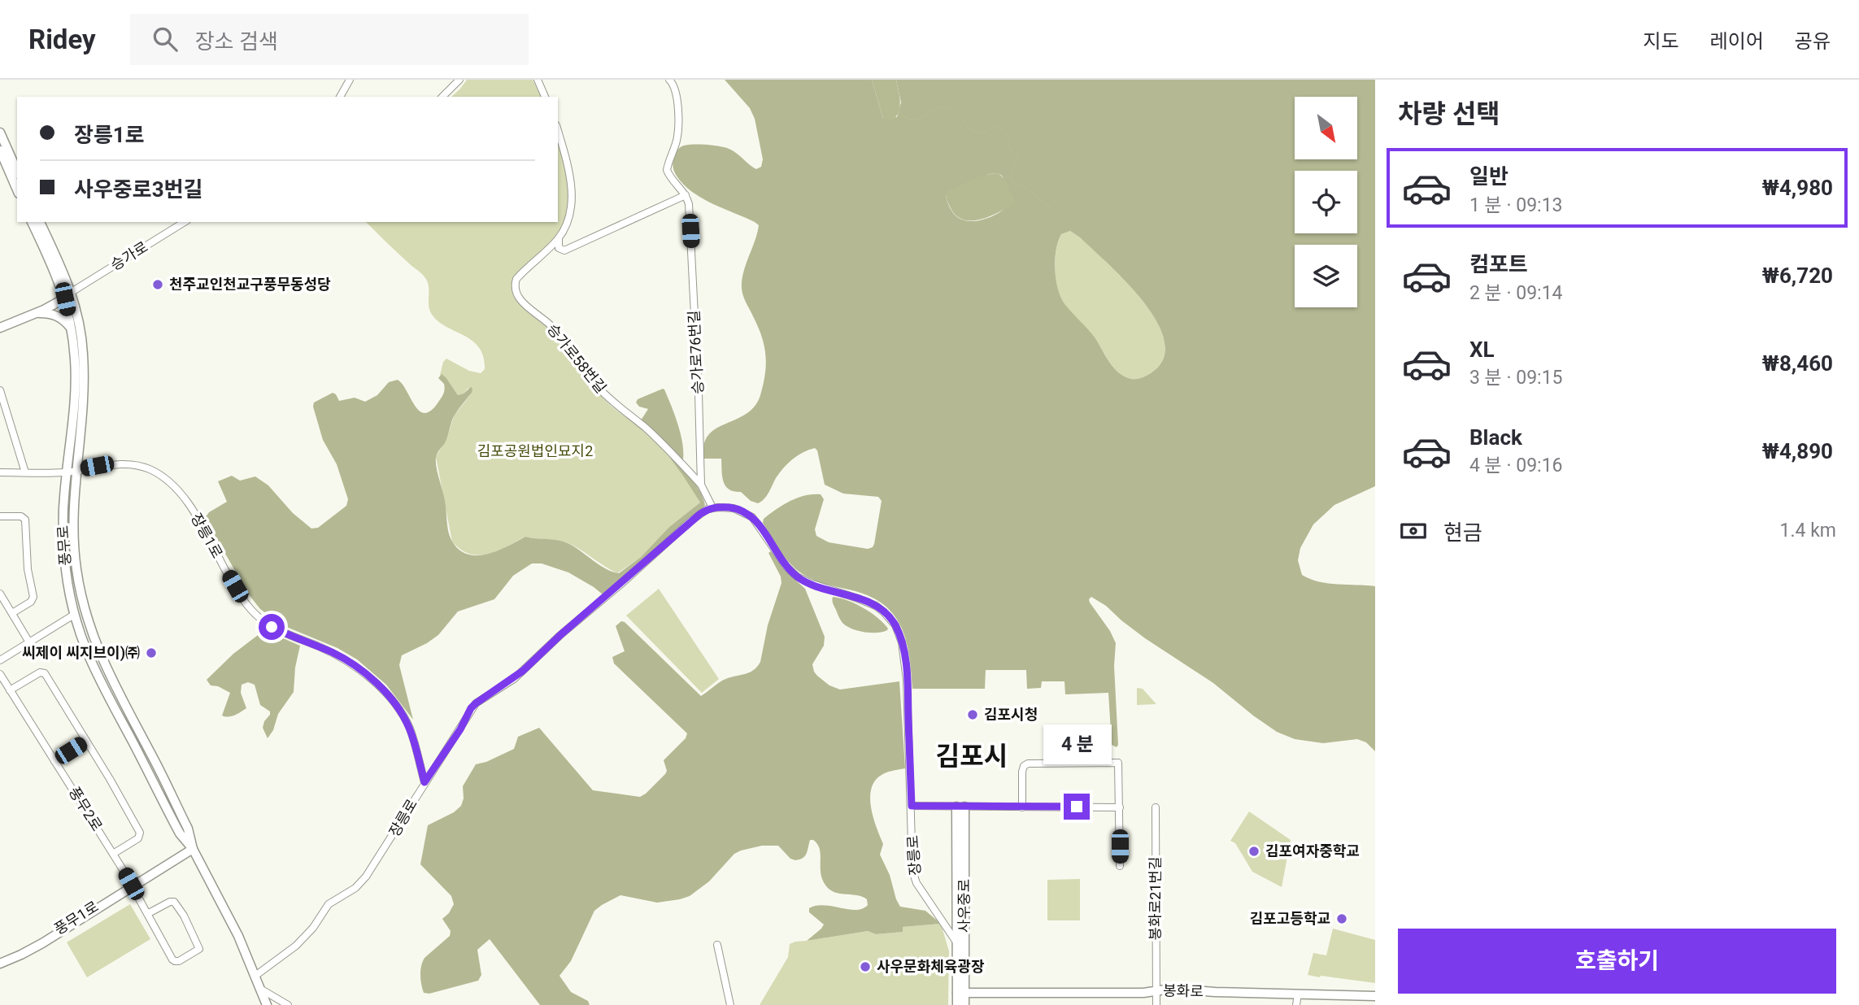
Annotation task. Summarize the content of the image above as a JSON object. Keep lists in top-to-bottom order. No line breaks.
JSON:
{"streets":{"street":["승가로","승가로76번길","승가로58번길","장릉1로","풍무로","풍무2로","장릉로","봉화로21번길","사우중로","풍무1로","봉화로"]},"crossings":[["승가로","풍무로"],["승가로76번길","승가로58번길"],["승가로76번길","장릉로"],["장릉1로","풍무로"],["장릉1로","장릉로"],["풍무로","장릉로"],["풍무로","풍무1로"],["풍무2로","풍무1로"],["장릉로","사우중로"],["봉화로21번길","봉화로"],["사우중로","봉화로"]],"districts":["김포시"],"parks":["김포공원법인묘지2"],"places":["천주교인천교구풍무동성당","씨제이 씨지브이)㈜","김포시청","김포여자중학교","김포고등학교","사우문화체육광장"],"north":"bottom right","page":{"header":"Ridey","search":"장소 검색","nav":["지도","레이어","공유"],"heading":"차량 선택","banner":["장릉1로","사우중로3번길"],"list":[{"name":"일반","note":"1 분 · 09:13","value":"₩4,980"},{"name":"컴포트","note":"2 분 · 09:14","value":"₩6,720"},{"name":"XL","note":"3 분 · 09:15","value":"₩8,460"},{"name":"Black","note":"4 분 · 09:16","value":"₩4,890"}],"pay":["현금","1.4 km"],"bubble":"4 분","buttons":"호출하기"}}
